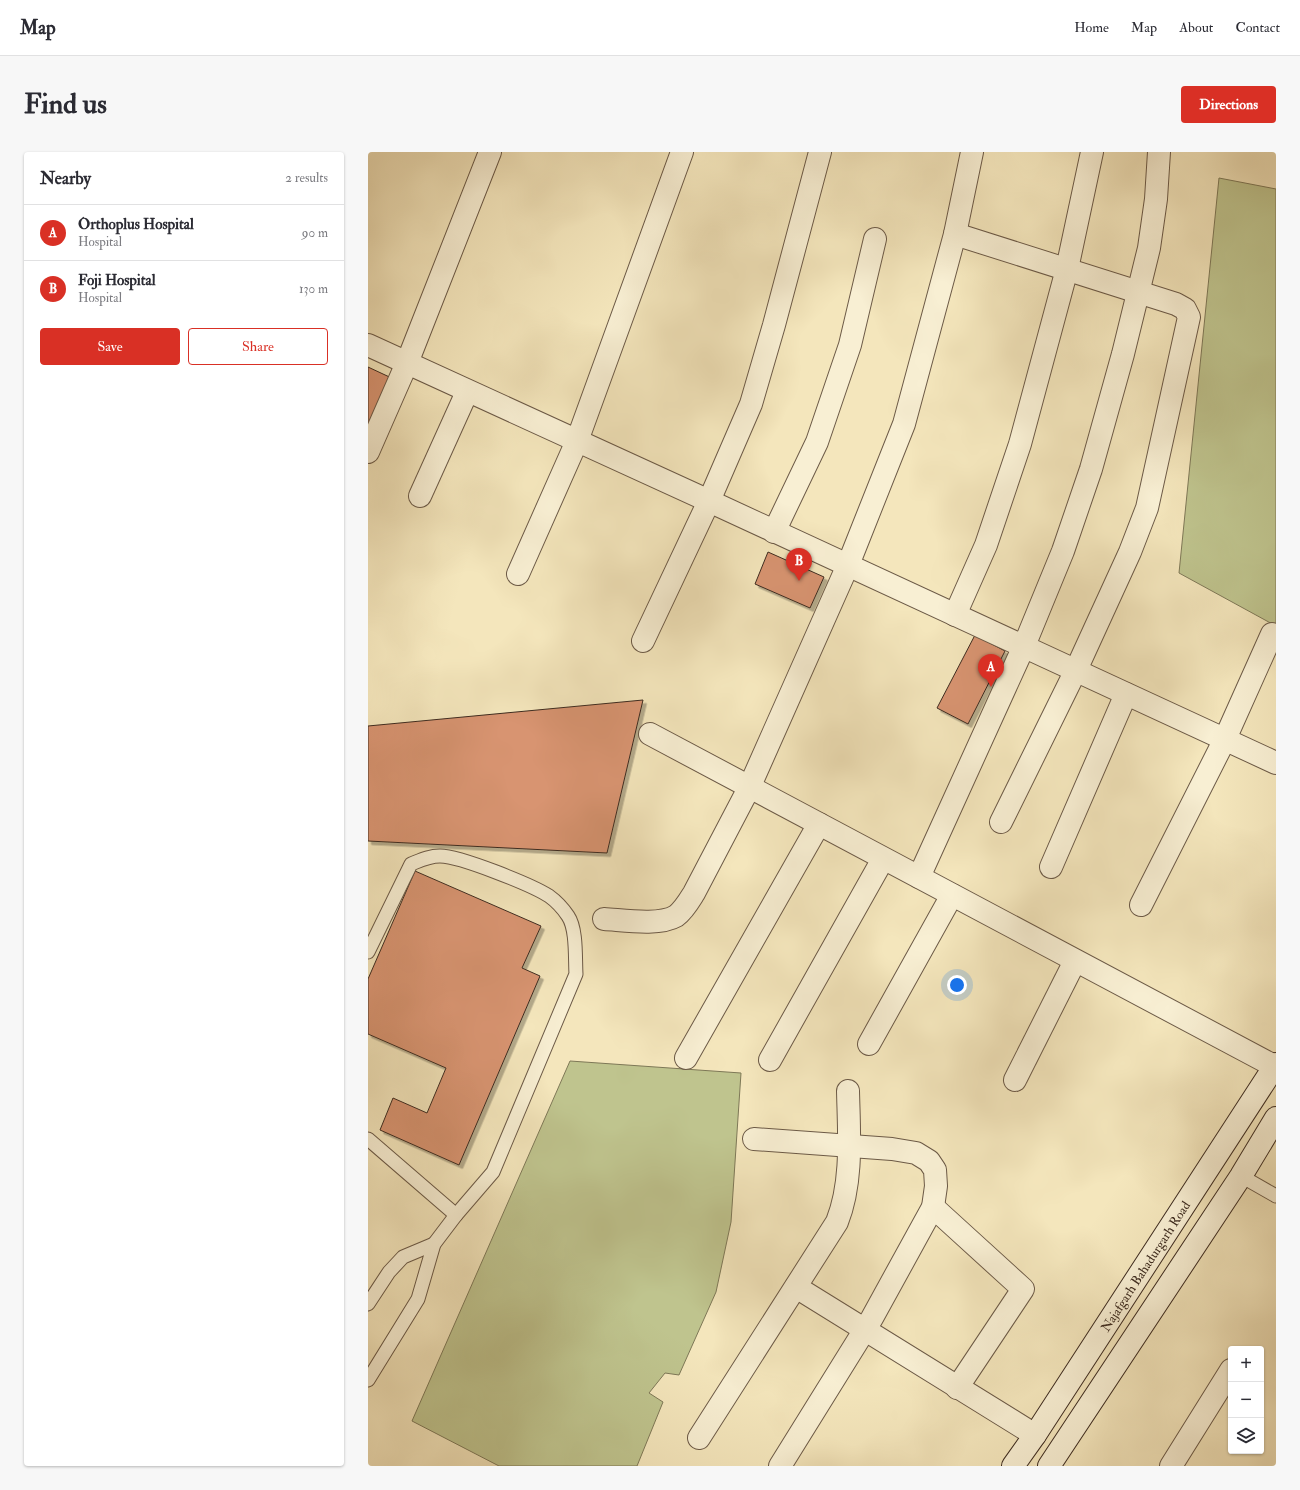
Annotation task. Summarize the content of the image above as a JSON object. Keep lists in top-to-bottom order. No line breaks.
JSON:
{"streets":{"street":["Najafgarh Bahadurgarh Road"]},"page":{"header":"Map","nav":["Home","Map","About","Contact"],"buttons":["Directions",["Save","Share"]],"title":"Find us","heading":["Nearby","2 results"],"list":[{"mark":"A","name":"Orthoplus Hospital","note":"Hospital","value":"90 m"},{"mark":"B","name":"Foji Hospital","note":"Hospital","value":"130 m"}],"pins":["B","A"],"map_buttons":["+","−"]}}
